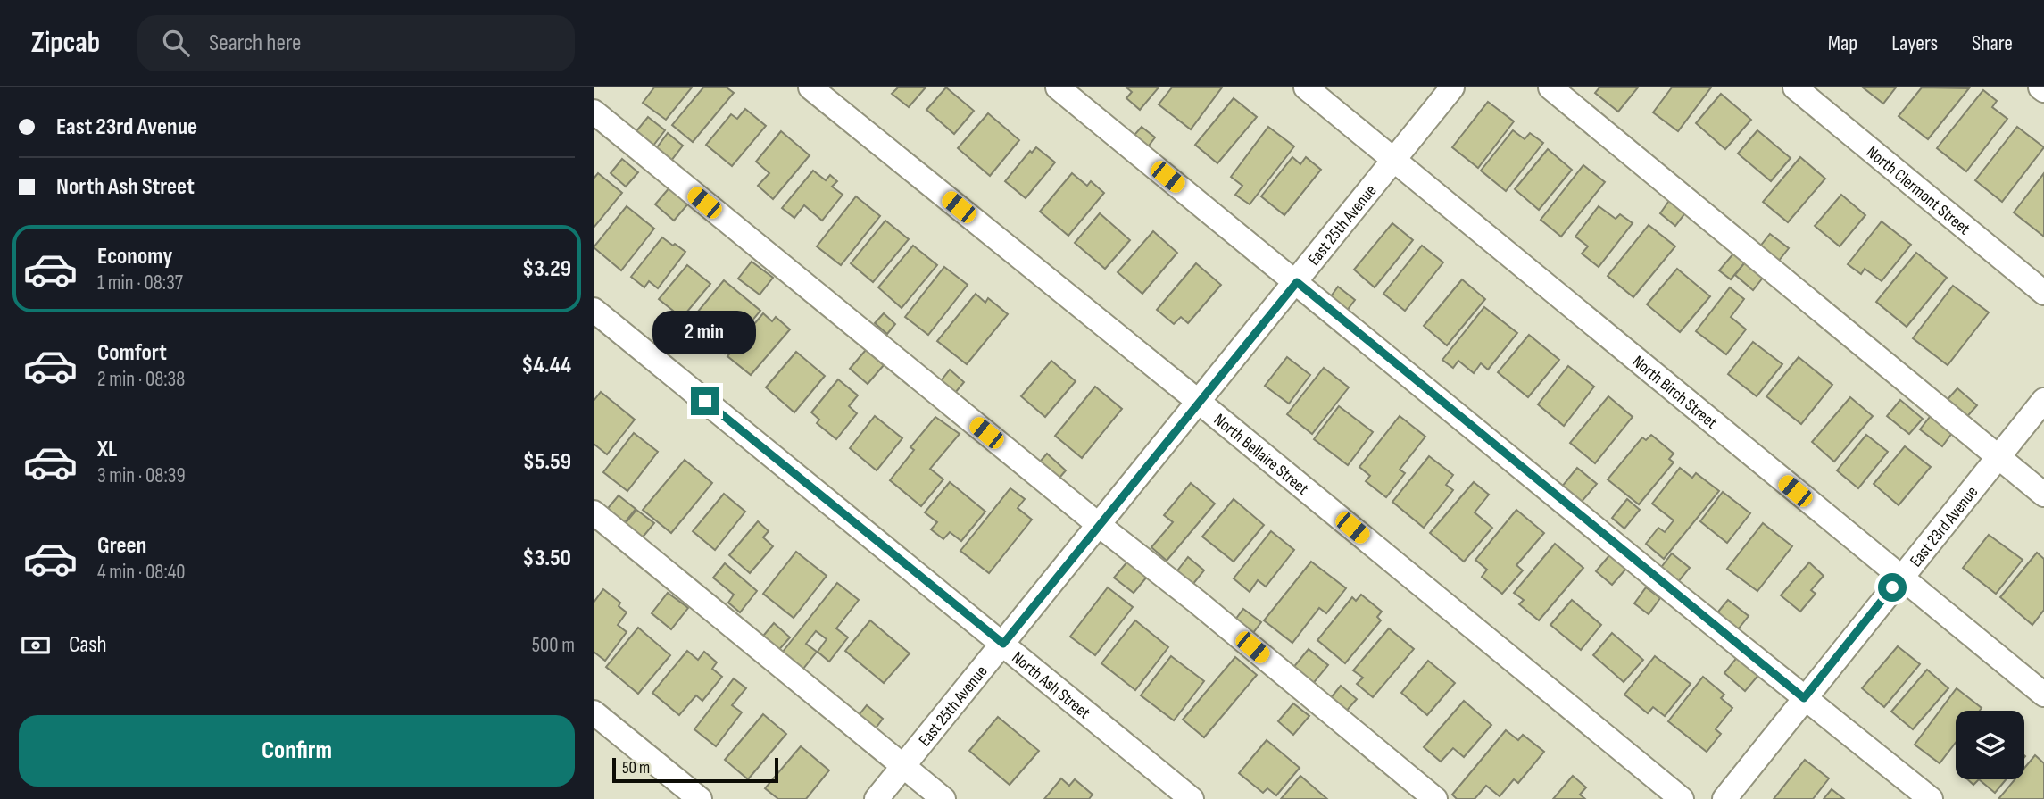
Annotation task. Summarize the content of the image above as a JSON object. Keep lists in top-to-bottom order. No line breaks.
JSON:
{"streets":{"street":["North Clermont Street","East 25th Avenue","North Birch Street","North Bellaire Street","East 23rd Avenue","North Ash Street"]},"crossings":[["East 25th Avenue","North Birch Street"],["East 25th Avenue","North Bellaire Street"],["East 25th Avenue","North Ash Street"],["North Birch Street","East 23rd Avenue"]],"scale_bar":"50 m","page":{"header":"Zipcab","search":"Search here","nav":["Map","Layers","Share"],"banner":["East 23rd Avenue","North Ash Street"],"list":[{"name":"Economy","note":"1 min · 08:37","value":"$3.29"},{"name":"Comfort","note":"2 min · 08:38","value":"$4.44"},{"name":"XL","note":"3 min · 08:39","value":"$5.59"},{"name":"Green","note":"4 min · 08:40","value":"$3.50"}],"bubble":"2 min","pay":["Cash","500 m"],"buttons":"Confirm","scale":"50 m"}}
